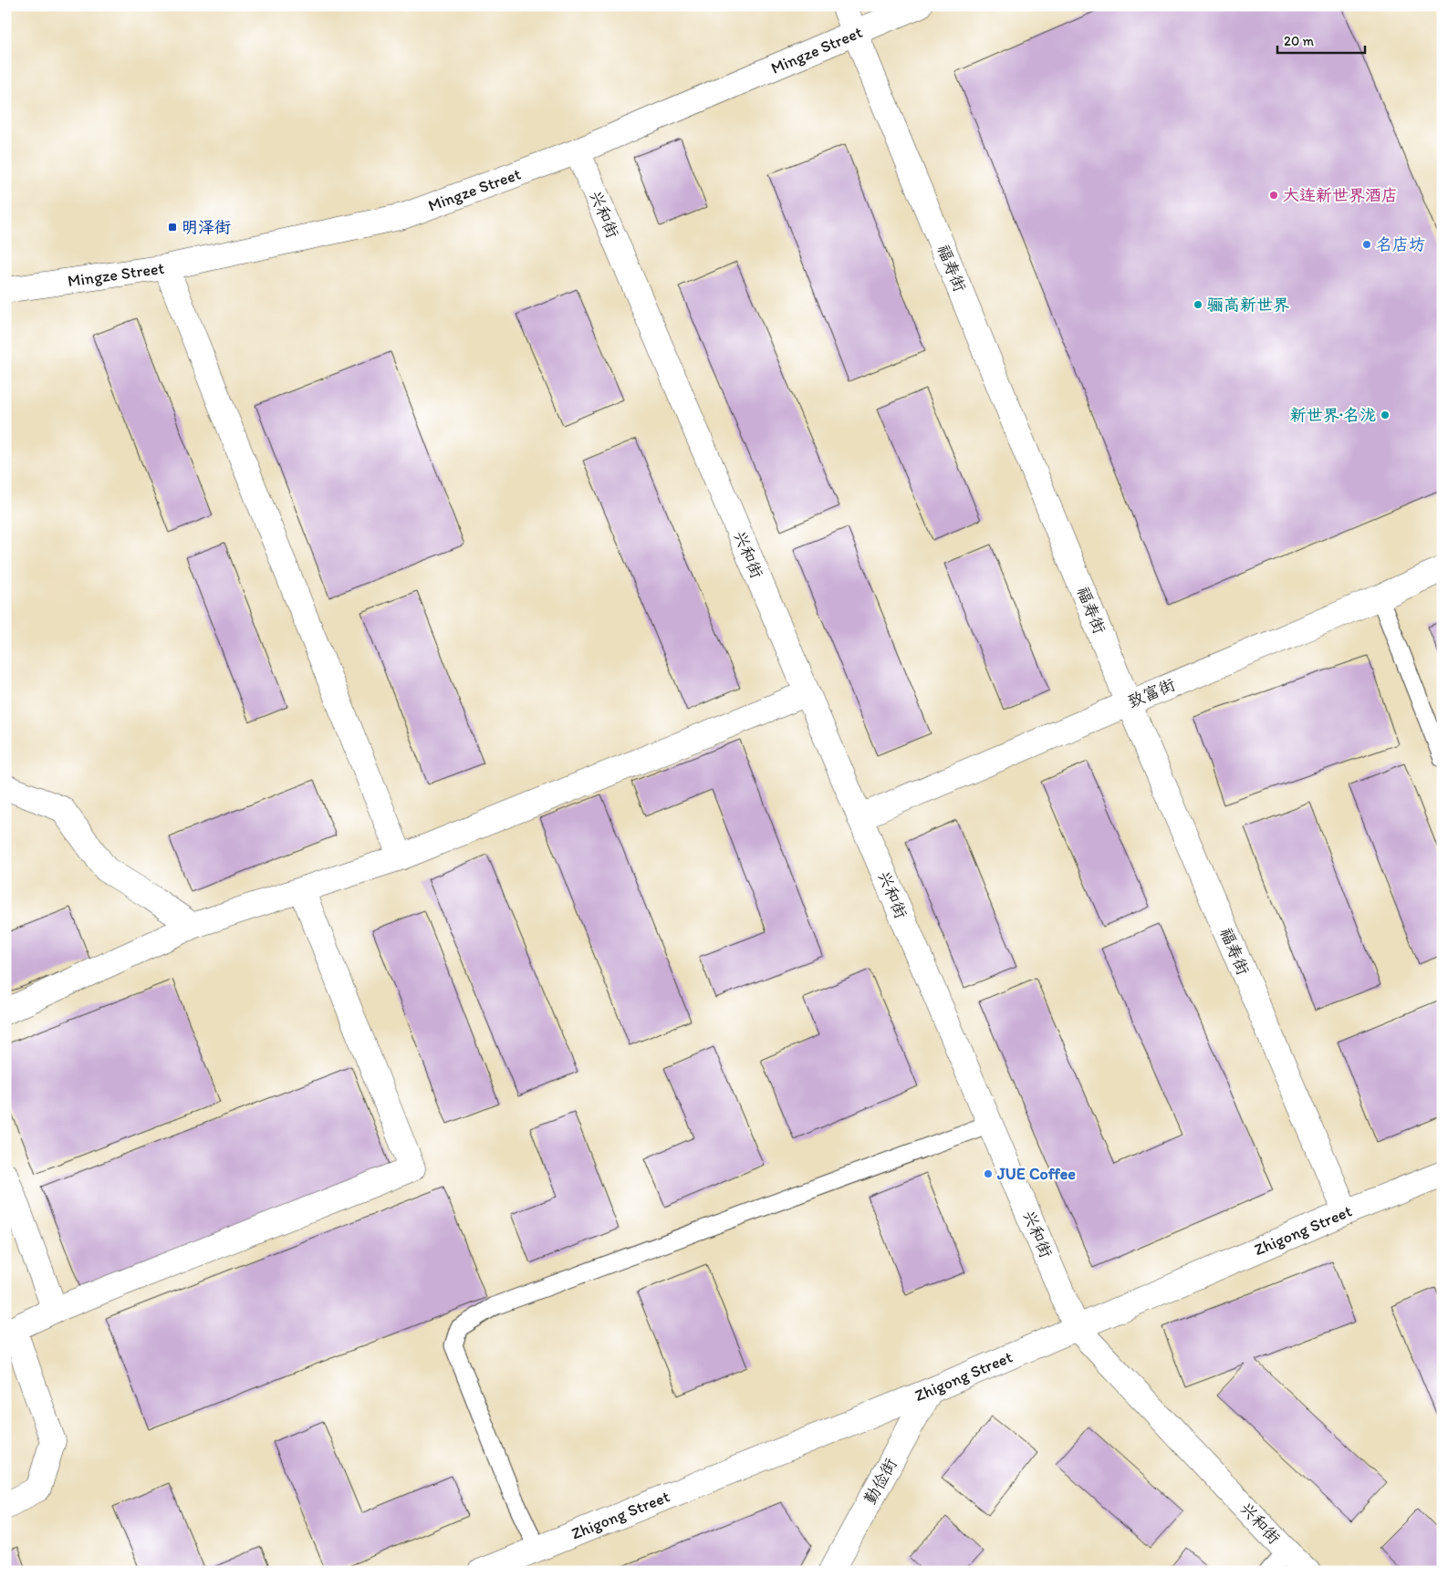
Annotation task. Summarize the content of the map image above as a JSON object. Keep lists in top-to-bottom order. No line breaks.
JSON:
{"streets":{"street":["Mingze Street","兴和街","福寿街","致富街","Zhigong Street","勤俭街"]},"crossings":[["Mingze Street","兴和街"],["Mingze Street","福寿街"],["兴和街","致富街"],["兴和街","Zhigong Street"],["福寿街","致富街"],["福寿街","Zhigong Street"],["Zhigong Street","勤俭街"]],"places":{"other":["大连新世界酒店","名店坊","骊高新世界","新世界·名泷","JUE Coffee"],"transit":["明泽街"]},"scale_bar":"20 m"}
